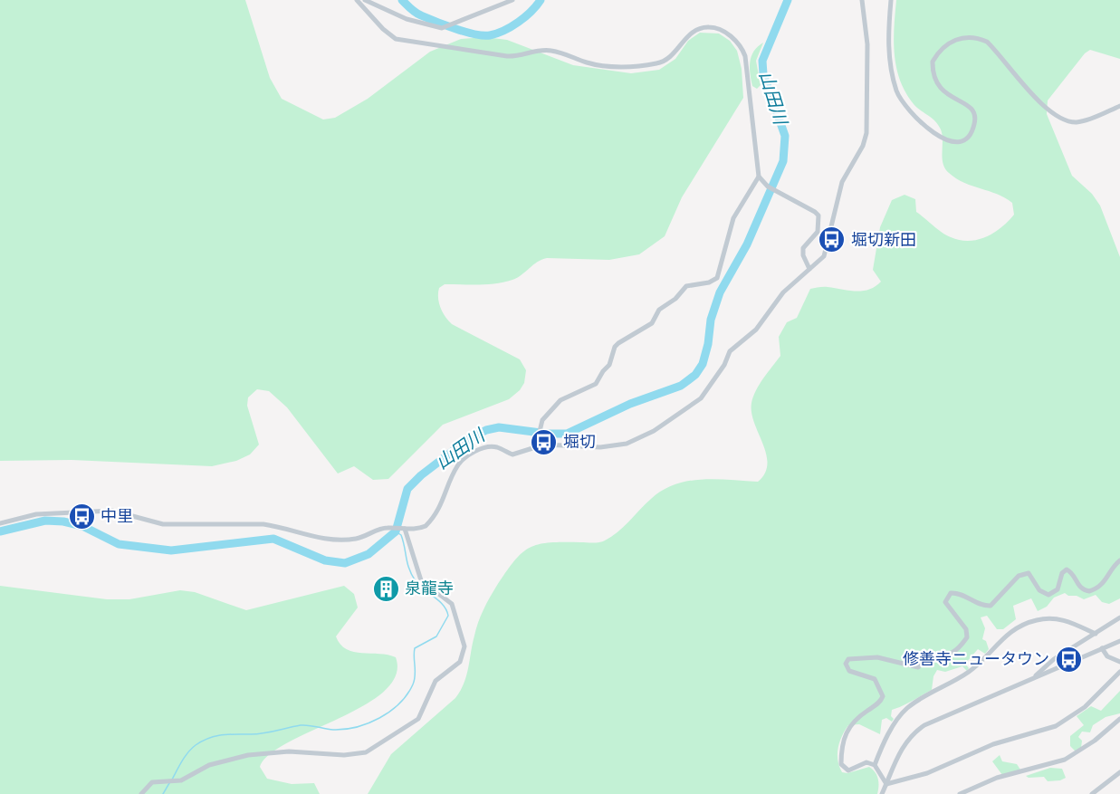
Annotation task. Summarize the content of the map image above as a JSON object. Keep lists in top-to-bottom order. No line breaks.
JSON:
{"water":["山田川"],"places":{"bus stop":["堀切新田","堀切","中里","修善寺ニュータウン"],"building":["泉龍寺"]}}
